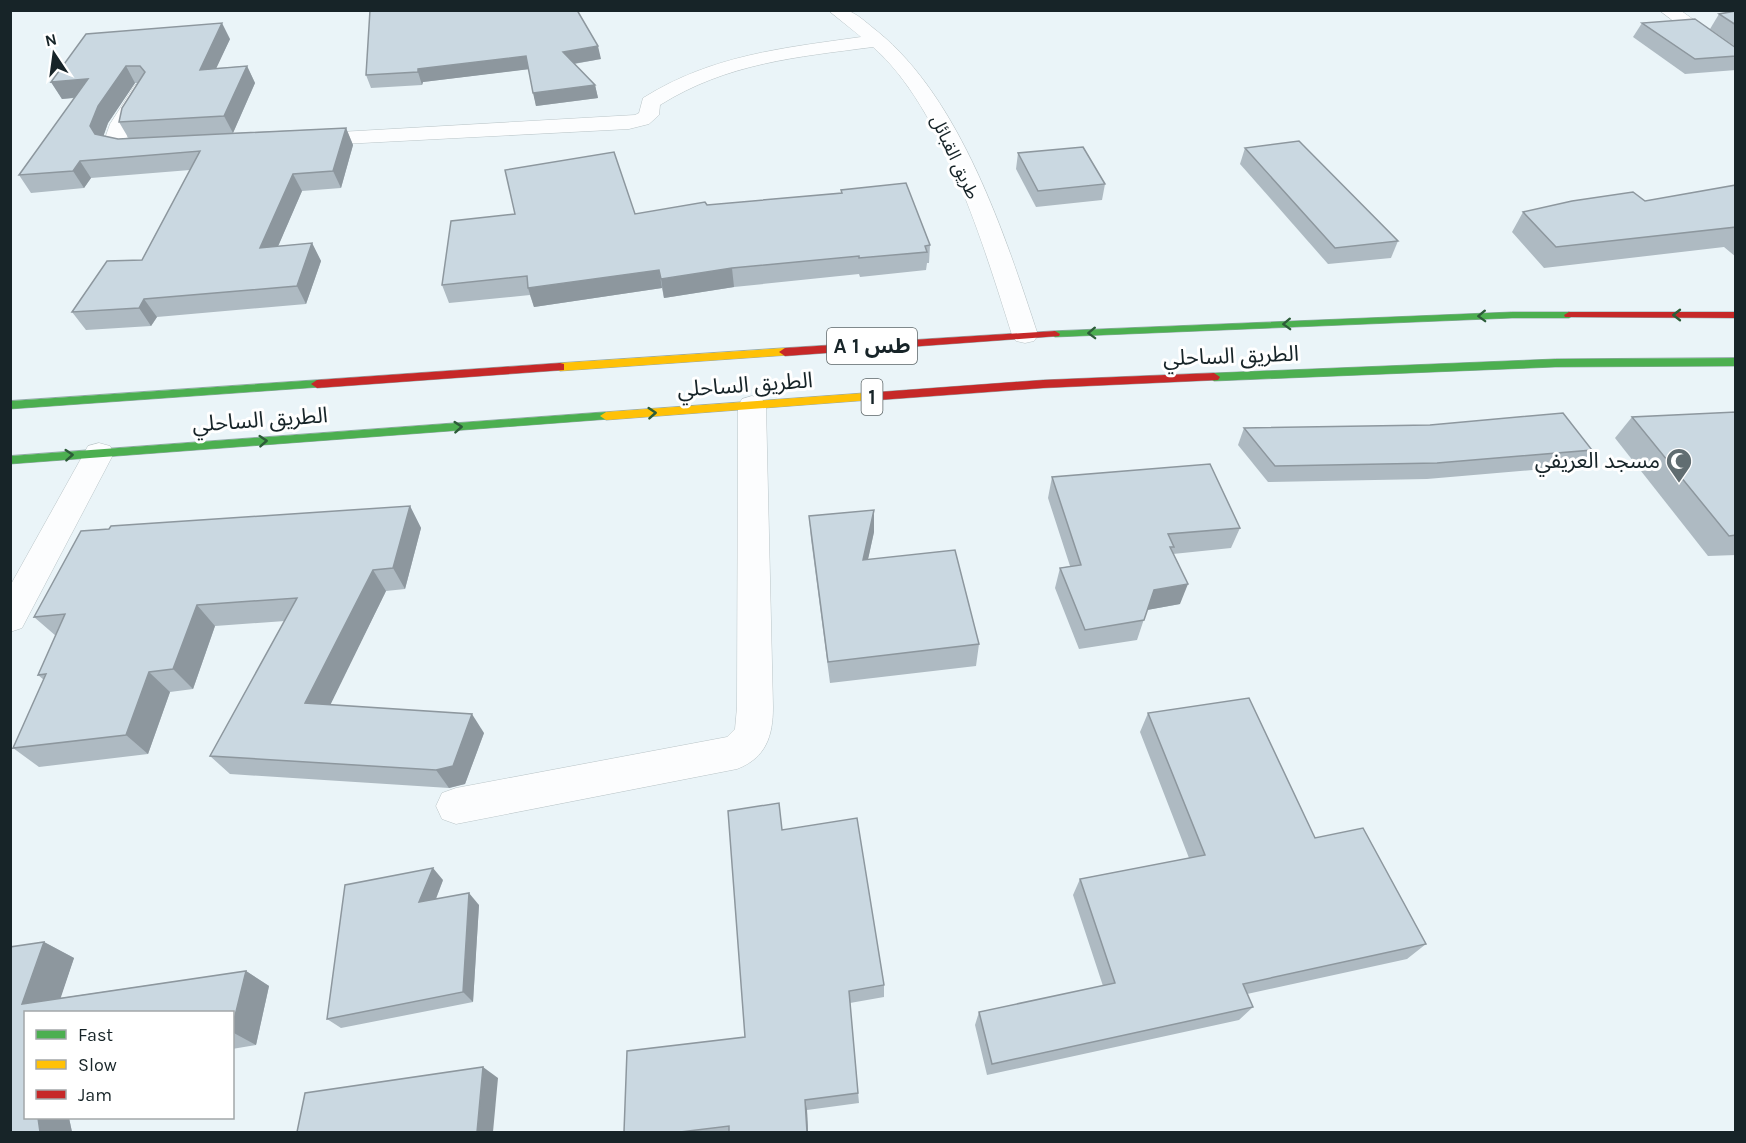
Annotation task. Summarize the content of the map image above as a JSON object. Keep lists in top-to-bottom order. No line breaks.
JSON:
{"streets":{"highway":["A 1 طس","الطريق الساحلي","1"],"street":["طريق القبائل"]},"crossings":[["طريق القبائل","الطريق الساحلي"]],"places":{"mosque":["مسجد العريفي"]},"legend":["Fast","Slow","Jam"],"north":"top"}
